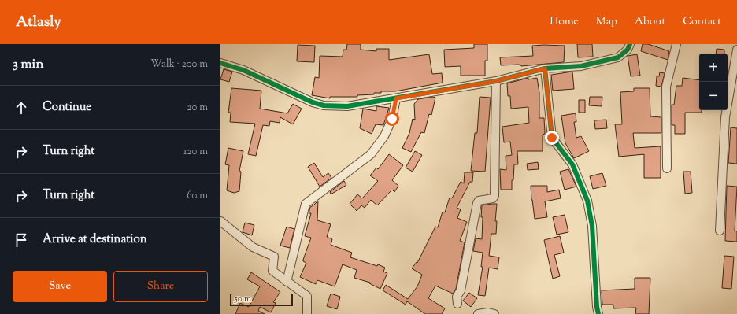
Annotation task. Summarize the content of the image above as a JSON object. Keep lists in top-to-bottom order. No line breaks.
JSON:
{"scale_bar":"50 m","page":{"header":"Atlasly","nav":["Home","Map","About","Contact"],"heading":["3 min","Walk · 200 m"],"map_buttons":["+","−"],"list":[["Continue","20 m"],["Turn right","120 m"],["Turn right","60 m"],"Arrive at destination"],"buttons":["Save","Share"],"scale":"50 m"}}
